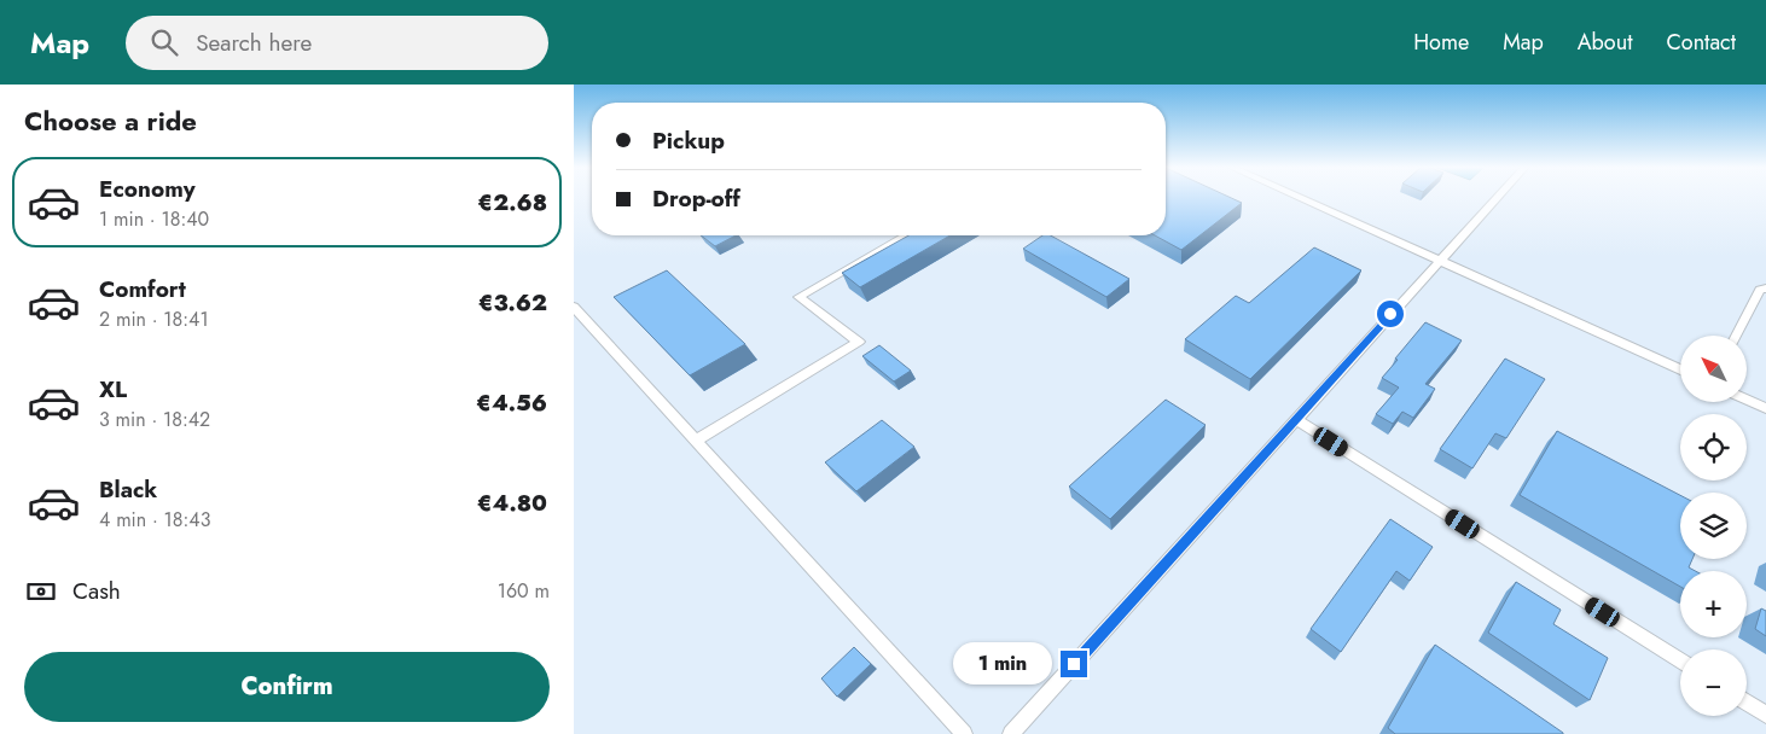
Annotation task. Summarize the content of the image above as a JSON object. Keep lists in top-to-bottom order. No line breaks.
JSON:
{"north":"top left","page":{"header":"Map","search":"Search here","nav":["Home","Map","About","Contact"],"heading":"Choose a ride","banner":["Pickup","Drop-off"],"list":[{"name":"Economy","note":"1 min · 18:40","value":"€2.68"},{"name":"Comfort","note":"2 min · 18:41","value":"€3.62"},{"name":"XL","note":"3 min · 18:42","value":"€4.56"},{"name":"Black","note":"4 min · 18:43","value":"€4.80"}],"map_buttons":["+","−"],"pay":["Cash","160 m"],"buttons":"Confirm","bubble":"1 min"}}
